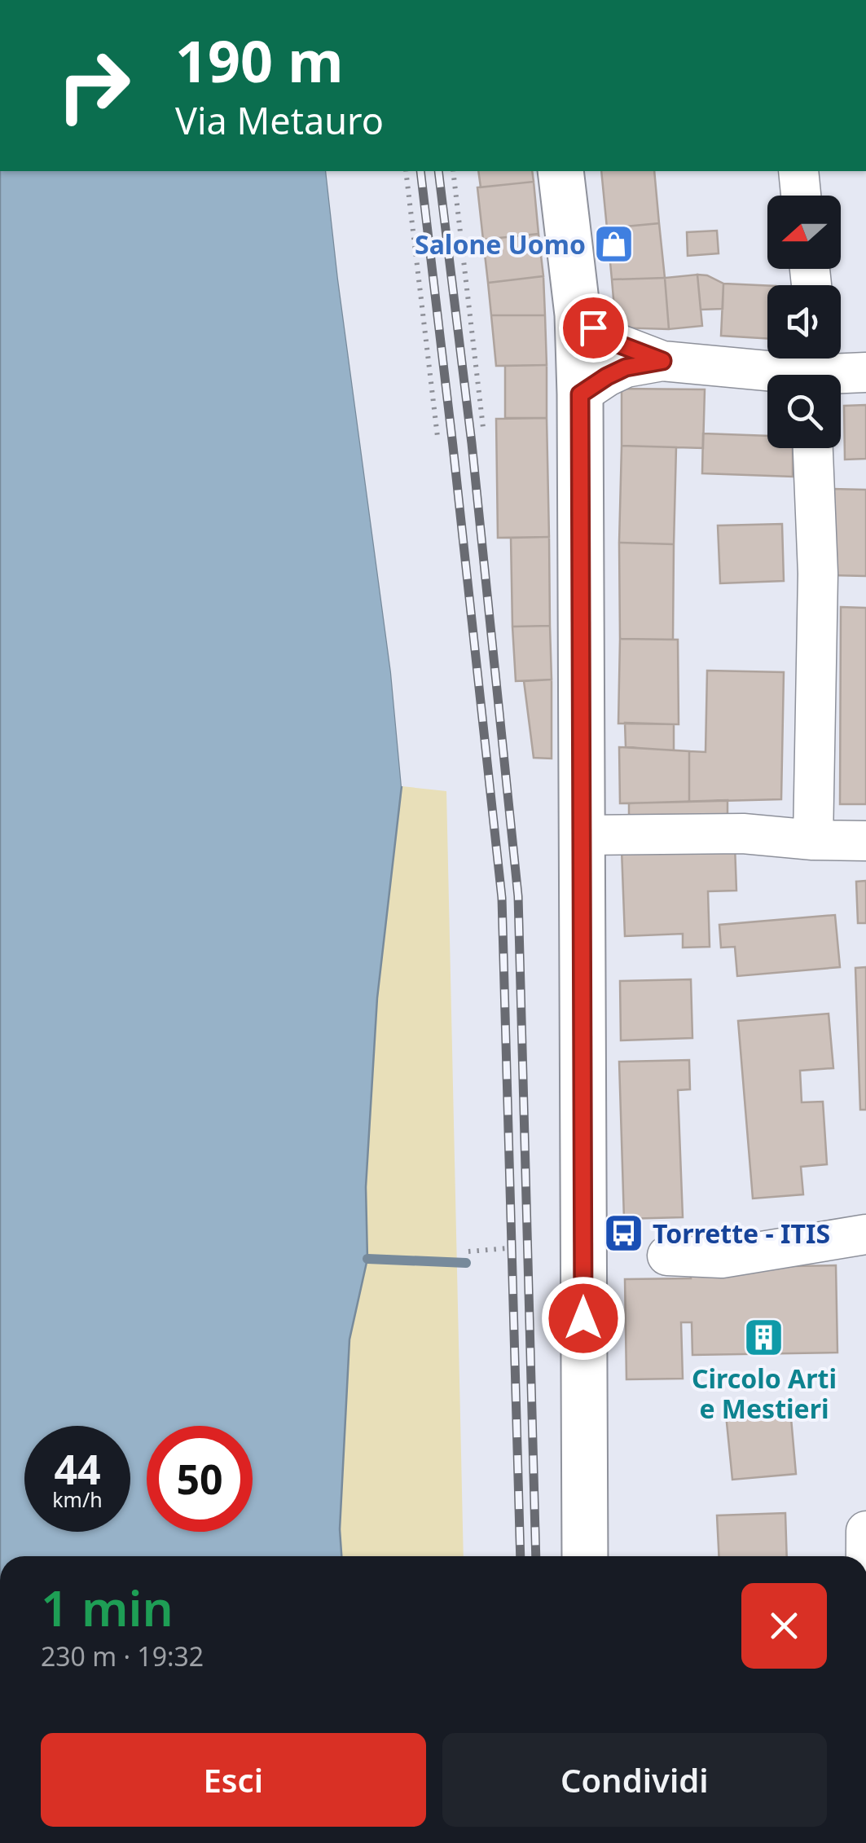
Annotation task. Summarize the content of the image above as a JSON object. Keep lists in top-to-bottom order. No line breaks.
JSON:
{"places":{"shop":["Salone Uomo"],"bus stop":["Torrette - ITIS"],"building":["Circolo Arti e Mestieri"]},"north":"left","page":{"turn":["190 m","Via Metauro"],"speed":"44 km/h","limit":"50","heading":["1 min","230 m · 19:32"],"buttons":["Esci","Condividi"]}}
